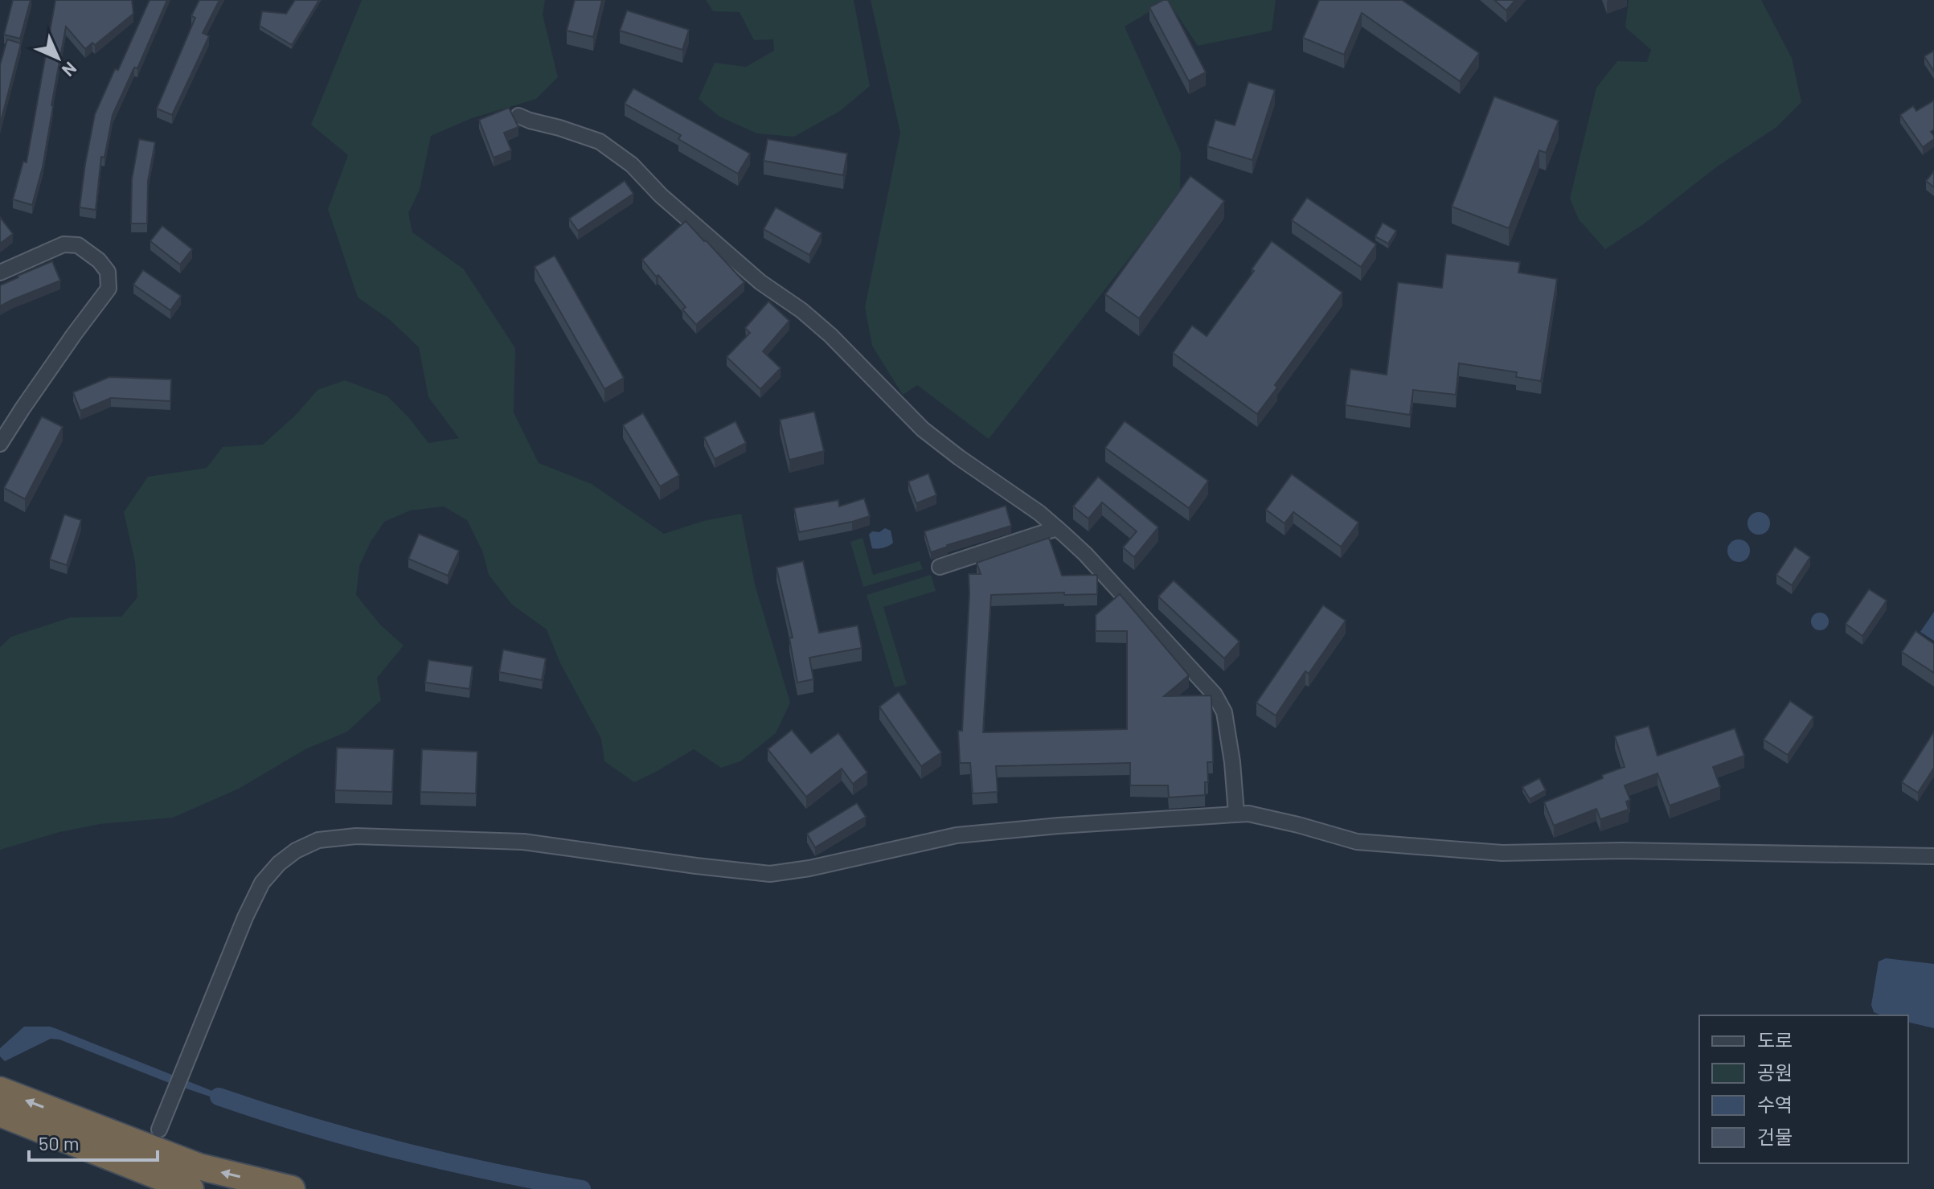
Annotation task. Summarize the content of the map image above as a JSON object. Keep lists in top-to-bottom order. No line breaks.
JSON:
{"legend":["도로","공원","수역","건물"],"scale_bar":"50 m","north":"bottom right"}
